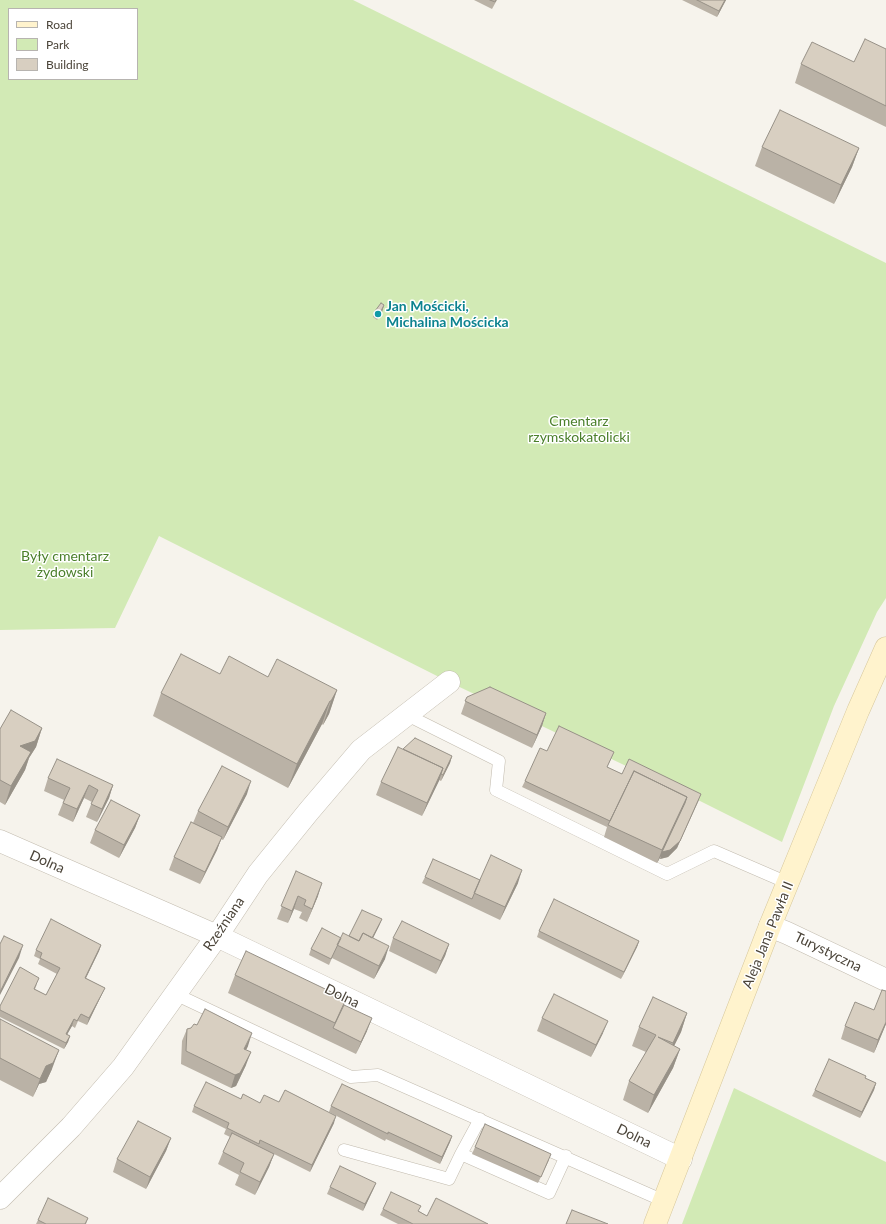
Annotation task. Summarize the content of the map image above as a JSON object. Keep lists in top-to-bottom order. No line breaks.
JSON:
{"streets":{"street":["Dolna","Rzeźniana","Aleja Jana Pawła II","Turystyczna"]},"crossings":[["Dolna","Rzeźniana"],["Dolna","Aleja Jana Pawła II"],["Aleja Jana Pawła II","Turystyczna"]],"parks":["Cmentarz rzymskokatolicki","Były cmentarz żydowski"],"places":["Jan Mościcki, Michalina Mościcka"],"legend":["Road","Park","Building"]}
